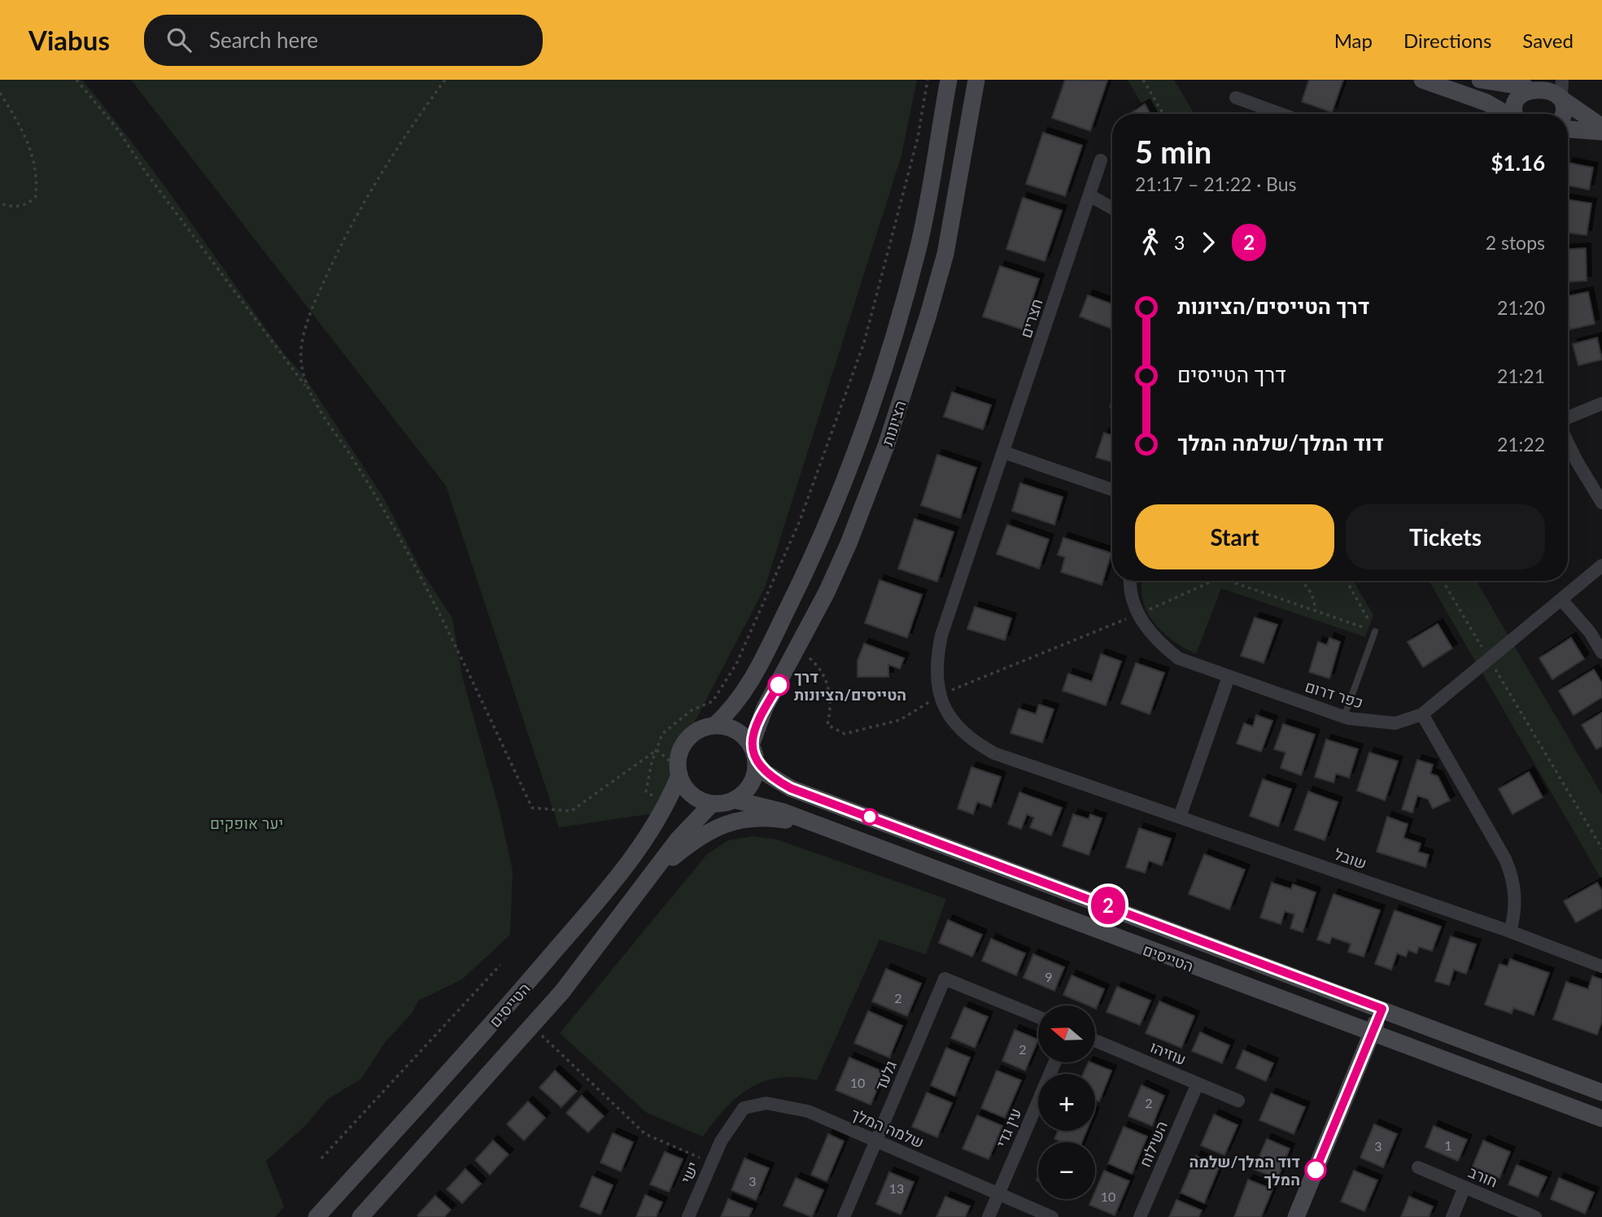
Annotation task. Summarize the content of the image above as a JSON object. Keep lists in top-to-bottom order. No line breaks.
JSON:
{"streets":{"main road":["הציונות","הטייסים"],"street":["חצרים","כפר דרום","שובל","עוזיהו","גלעד","שלמה המלך","עין גדי","השילוח","ישי","חורב"]},"crossings":[["חצרים","שובל"],["הציונות","הטייסים"],["עוזיהו","השילוח"],["גלעד","שלמה המלך"],["שלמה המלך","עין גדי"],["שלמה המלך","ישי"]],"parks":["יער אופקים"],"places":["דרך הטייסים/הציונות","דוד המלך/שלמה המלך"],"lines":["bus line 2"],"house_numbers":["9","2","2","10","2","1","3","3","13","10"],"north":"left","page":{"header":"Viabus","search":"Search here","nav":["Map","Directions","Saved"],"on_map":"2","heading":["5 min","21:17 – 21:22 · Bus","$1.16"],"legs":["3","2","2 stops"],"list":[{"name":"דרך הטייסים/הציונות","value":"21:20"},{"name":"דרך הטייסים","value":"21:21"},{"name":"דוד המלך/שלמה המלך","value":"21:22"}],"buttons":["Start","Tickets"],"map_buttons":["+","−"]}}
